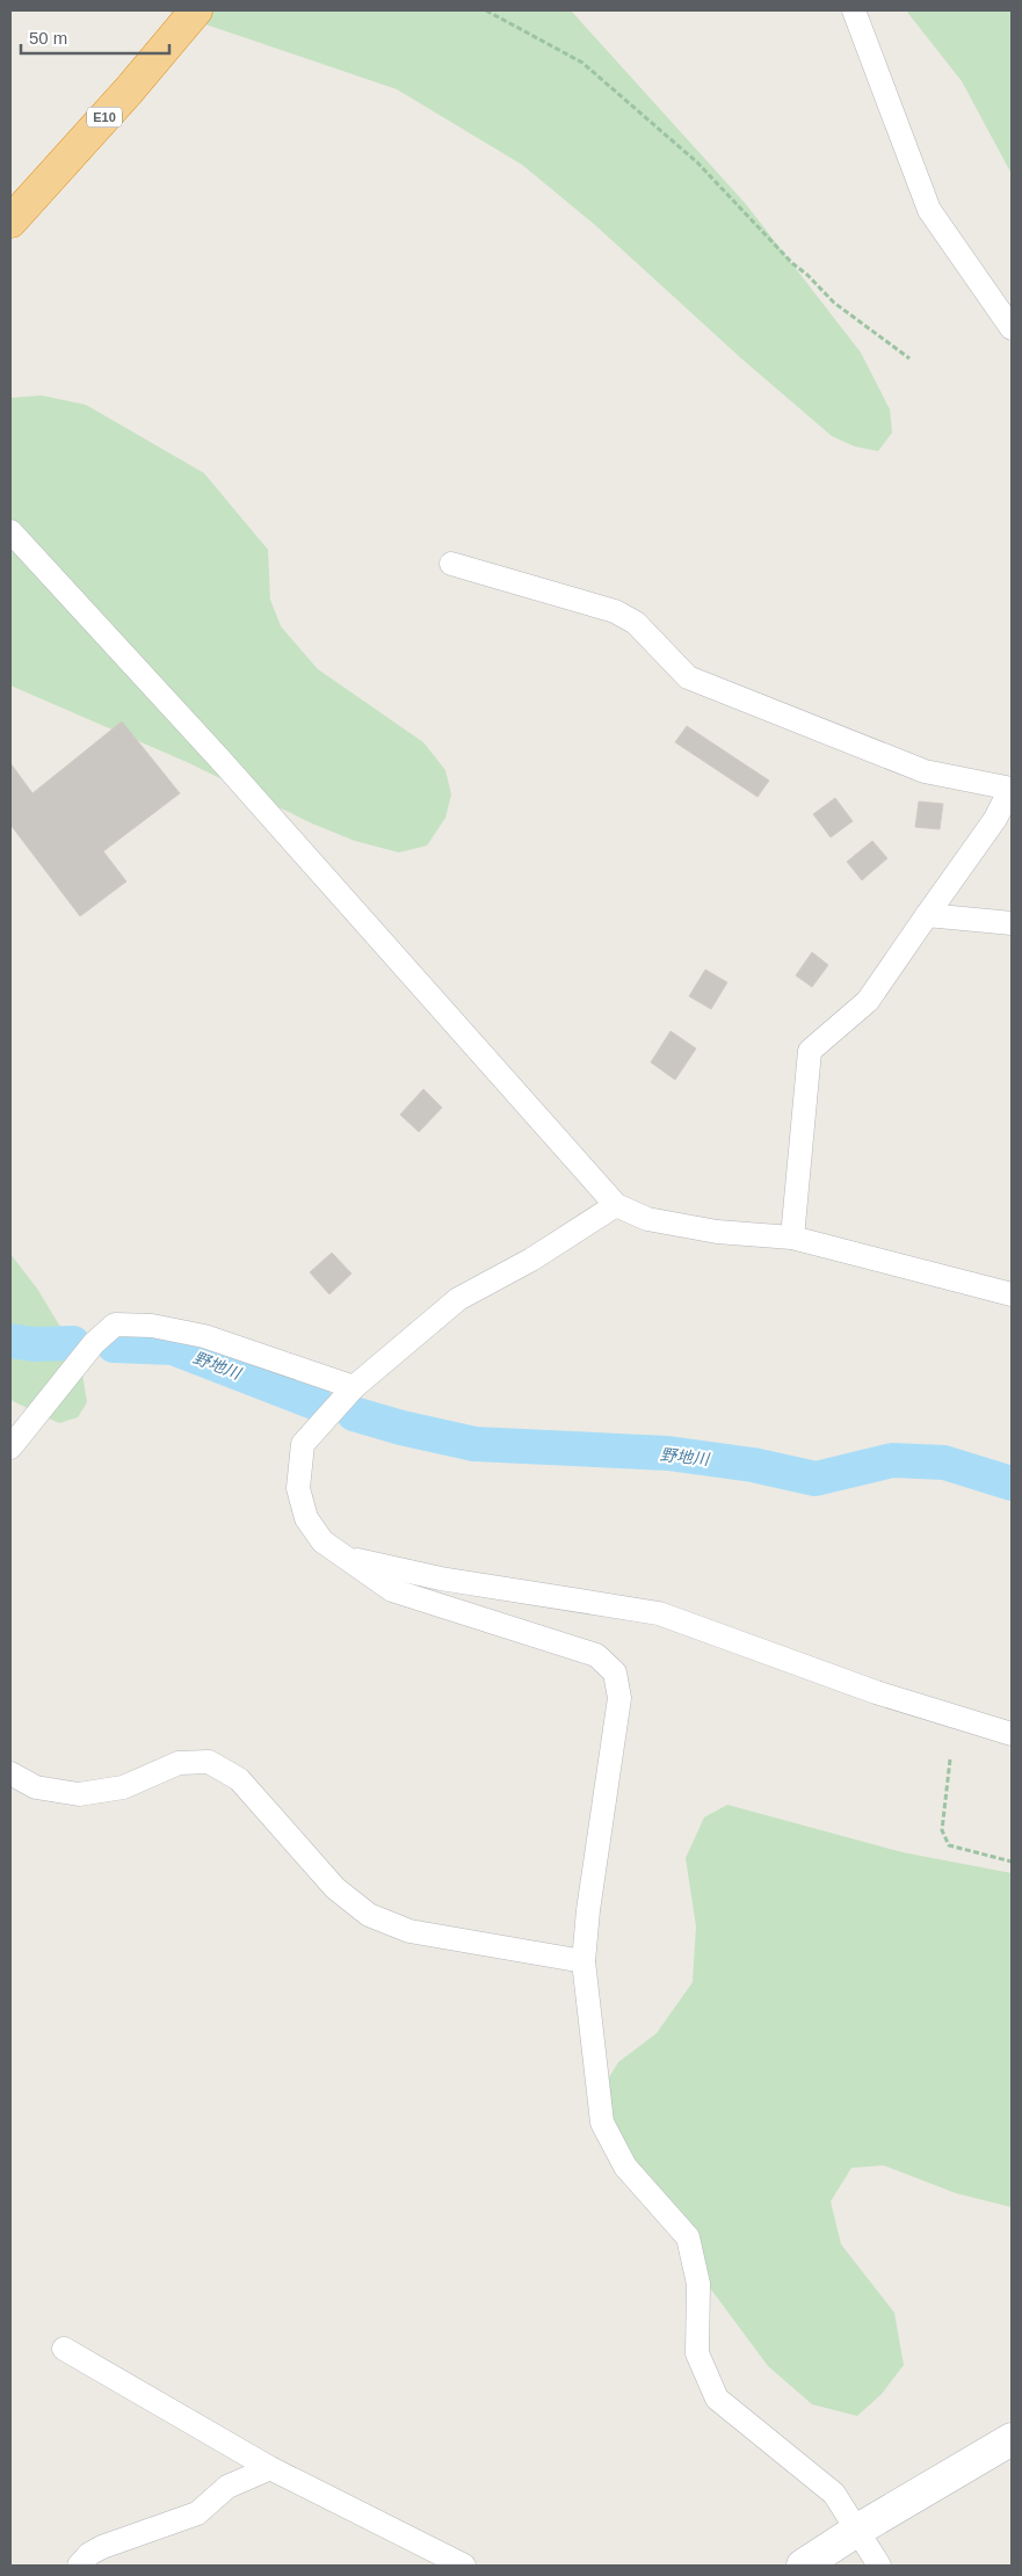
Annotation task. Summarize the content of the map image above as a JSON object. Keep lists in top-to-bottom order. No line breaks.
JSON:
{"streets":{"highway":["E10"]},"water":["野地川"],"scale_bar":"50 m"}
